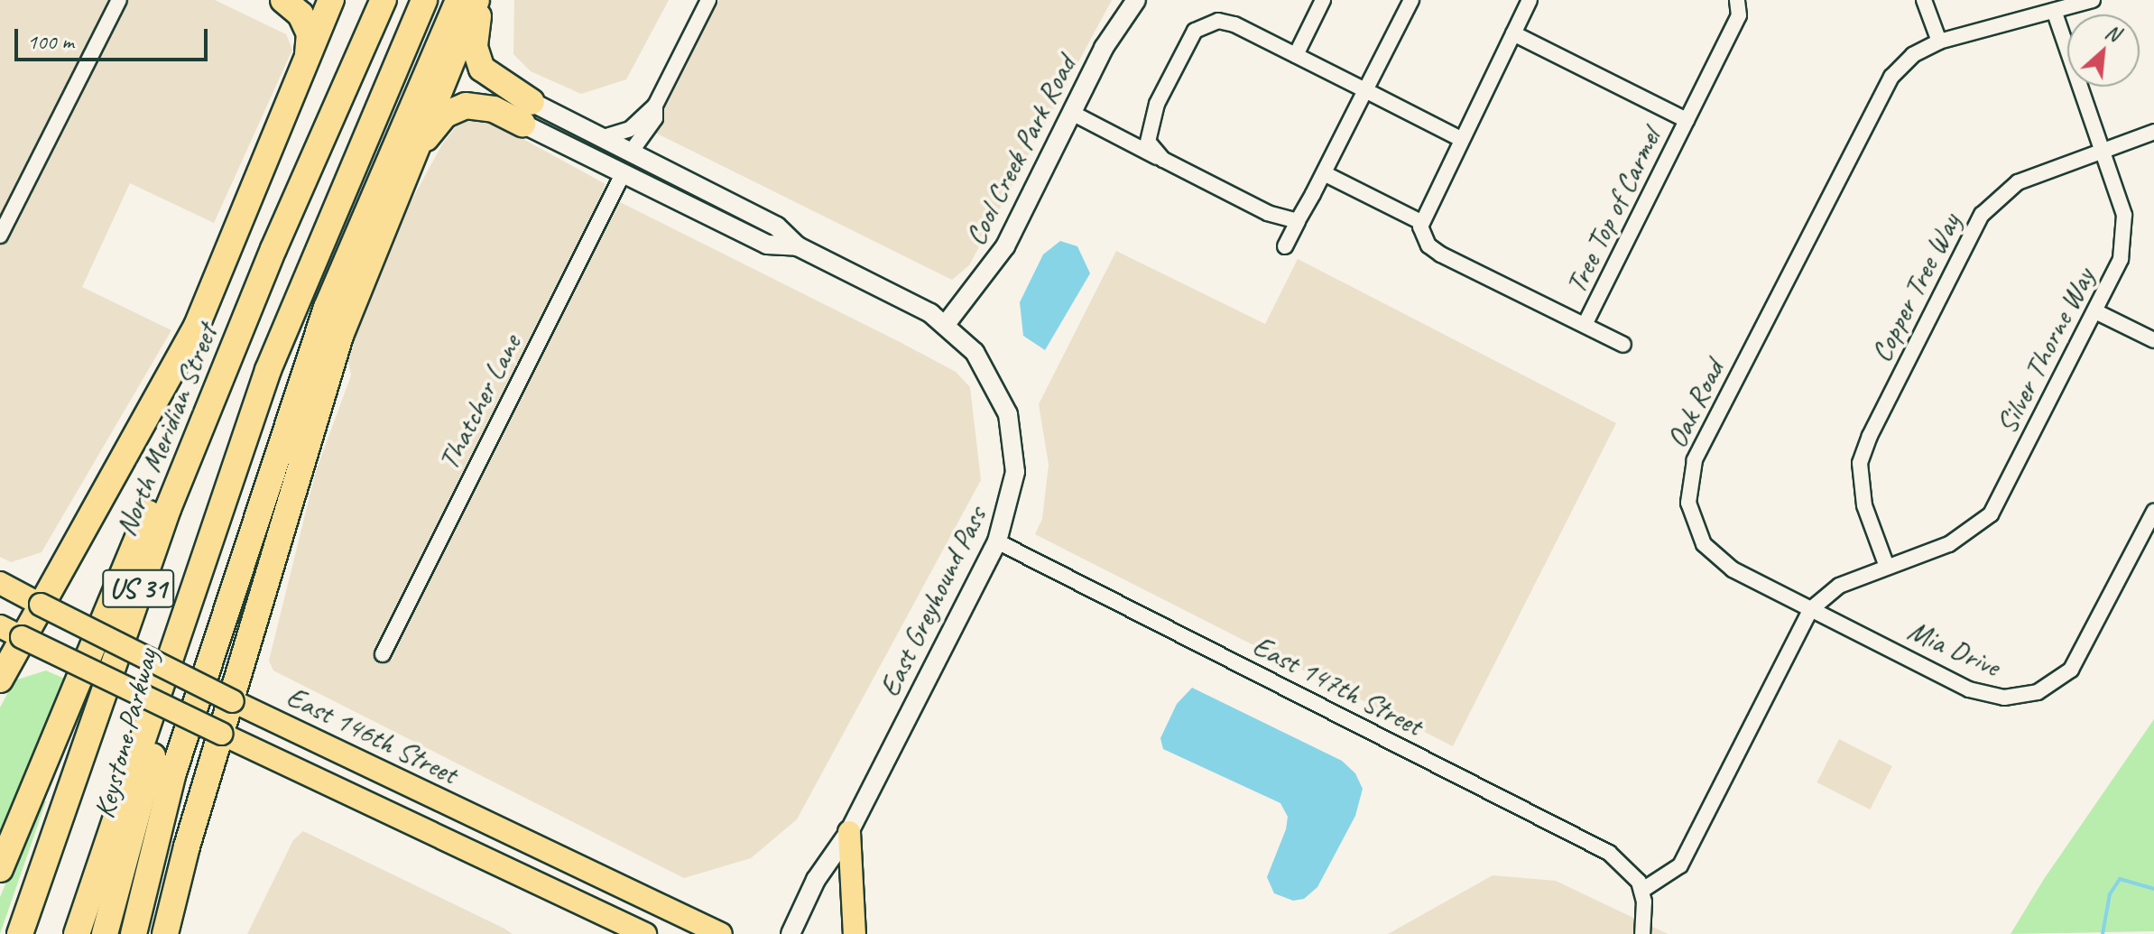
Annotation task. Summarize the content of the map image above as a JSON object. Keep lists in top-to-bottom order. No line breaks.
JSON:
{"streets":{"highway":["North Meridian Street","US 31","Keystone Parkway"],"main road":["East 146th Street"],"street":["Cool Creek Park Road","Tree Top of Carmel","Copper Tree Way","Silver Thorne Way","Thatcher Lane","Oak Road","East Greyhound Pass","Mia Drive","East 147th Street"]},"crossings":[["Cool Creek Park Road","East Greyhound Pass"],["Copper Tree Way","Silver Thorne Way"],["Silver Thorne Way","Oak Road"],["Silver Thorne Way","Mia Drive"],["Thatcher Lane","East Greyhound Pass"],["Oak Road","Mia Drive"],["US 31","Keystone Parkway"],["East Greyhound Pass","East 147th Street"]],"scale_bar":"100 m","north":"top right"}
